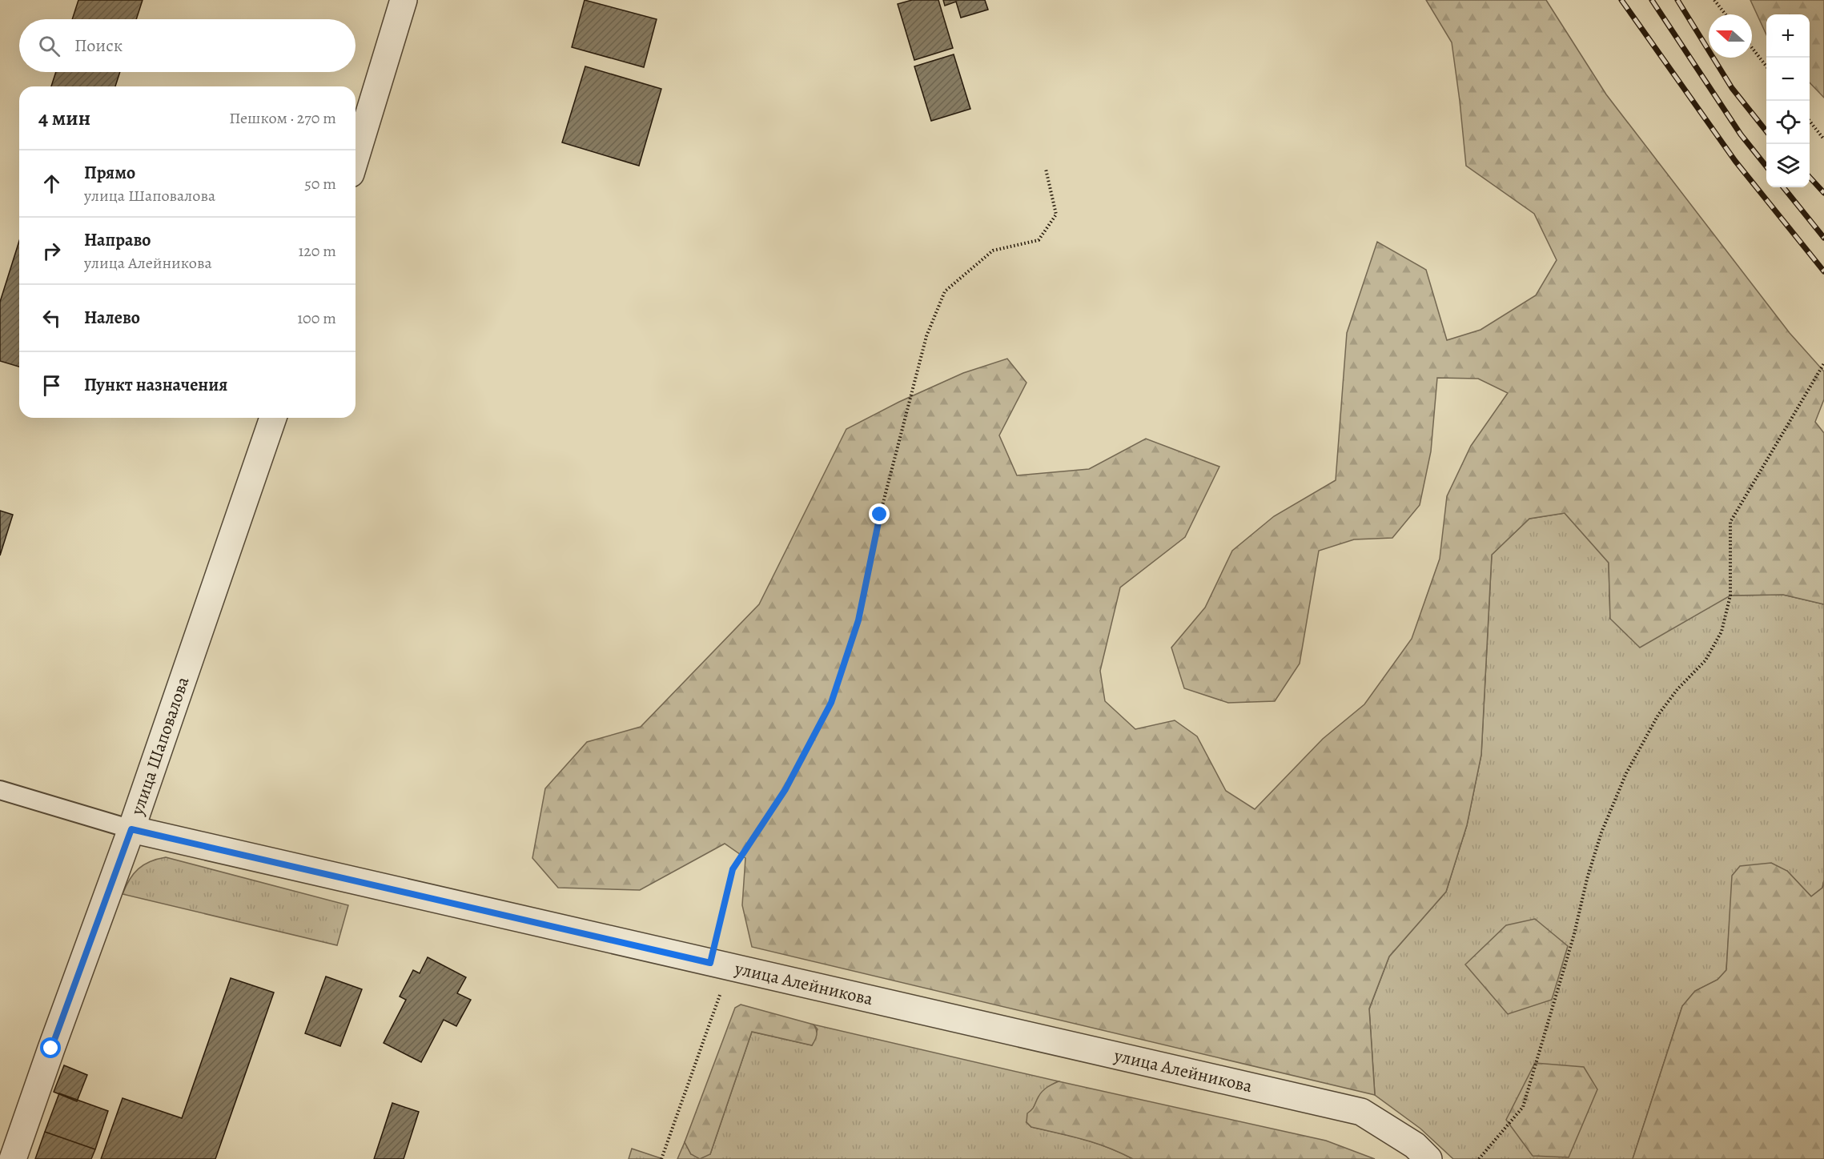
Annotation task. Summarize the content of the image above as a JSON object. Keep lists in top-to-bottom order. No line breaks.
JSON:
{"streets":{"street":["улица Шаповалова","улица Алейникова"]},"crossings":[["улица Шаповалова","улица Алейникова"]],"north":"left","page":{"map_buttons":["+","−"],"search":"Поиск","heading":["4 мин","Пешком · 270 m"],"list":[["Прямо","улица Шаповалова","50 m"],["Направо","улица Алейникова","120 m"],["Налево","100 m"],"Пункт назначения"]}}
